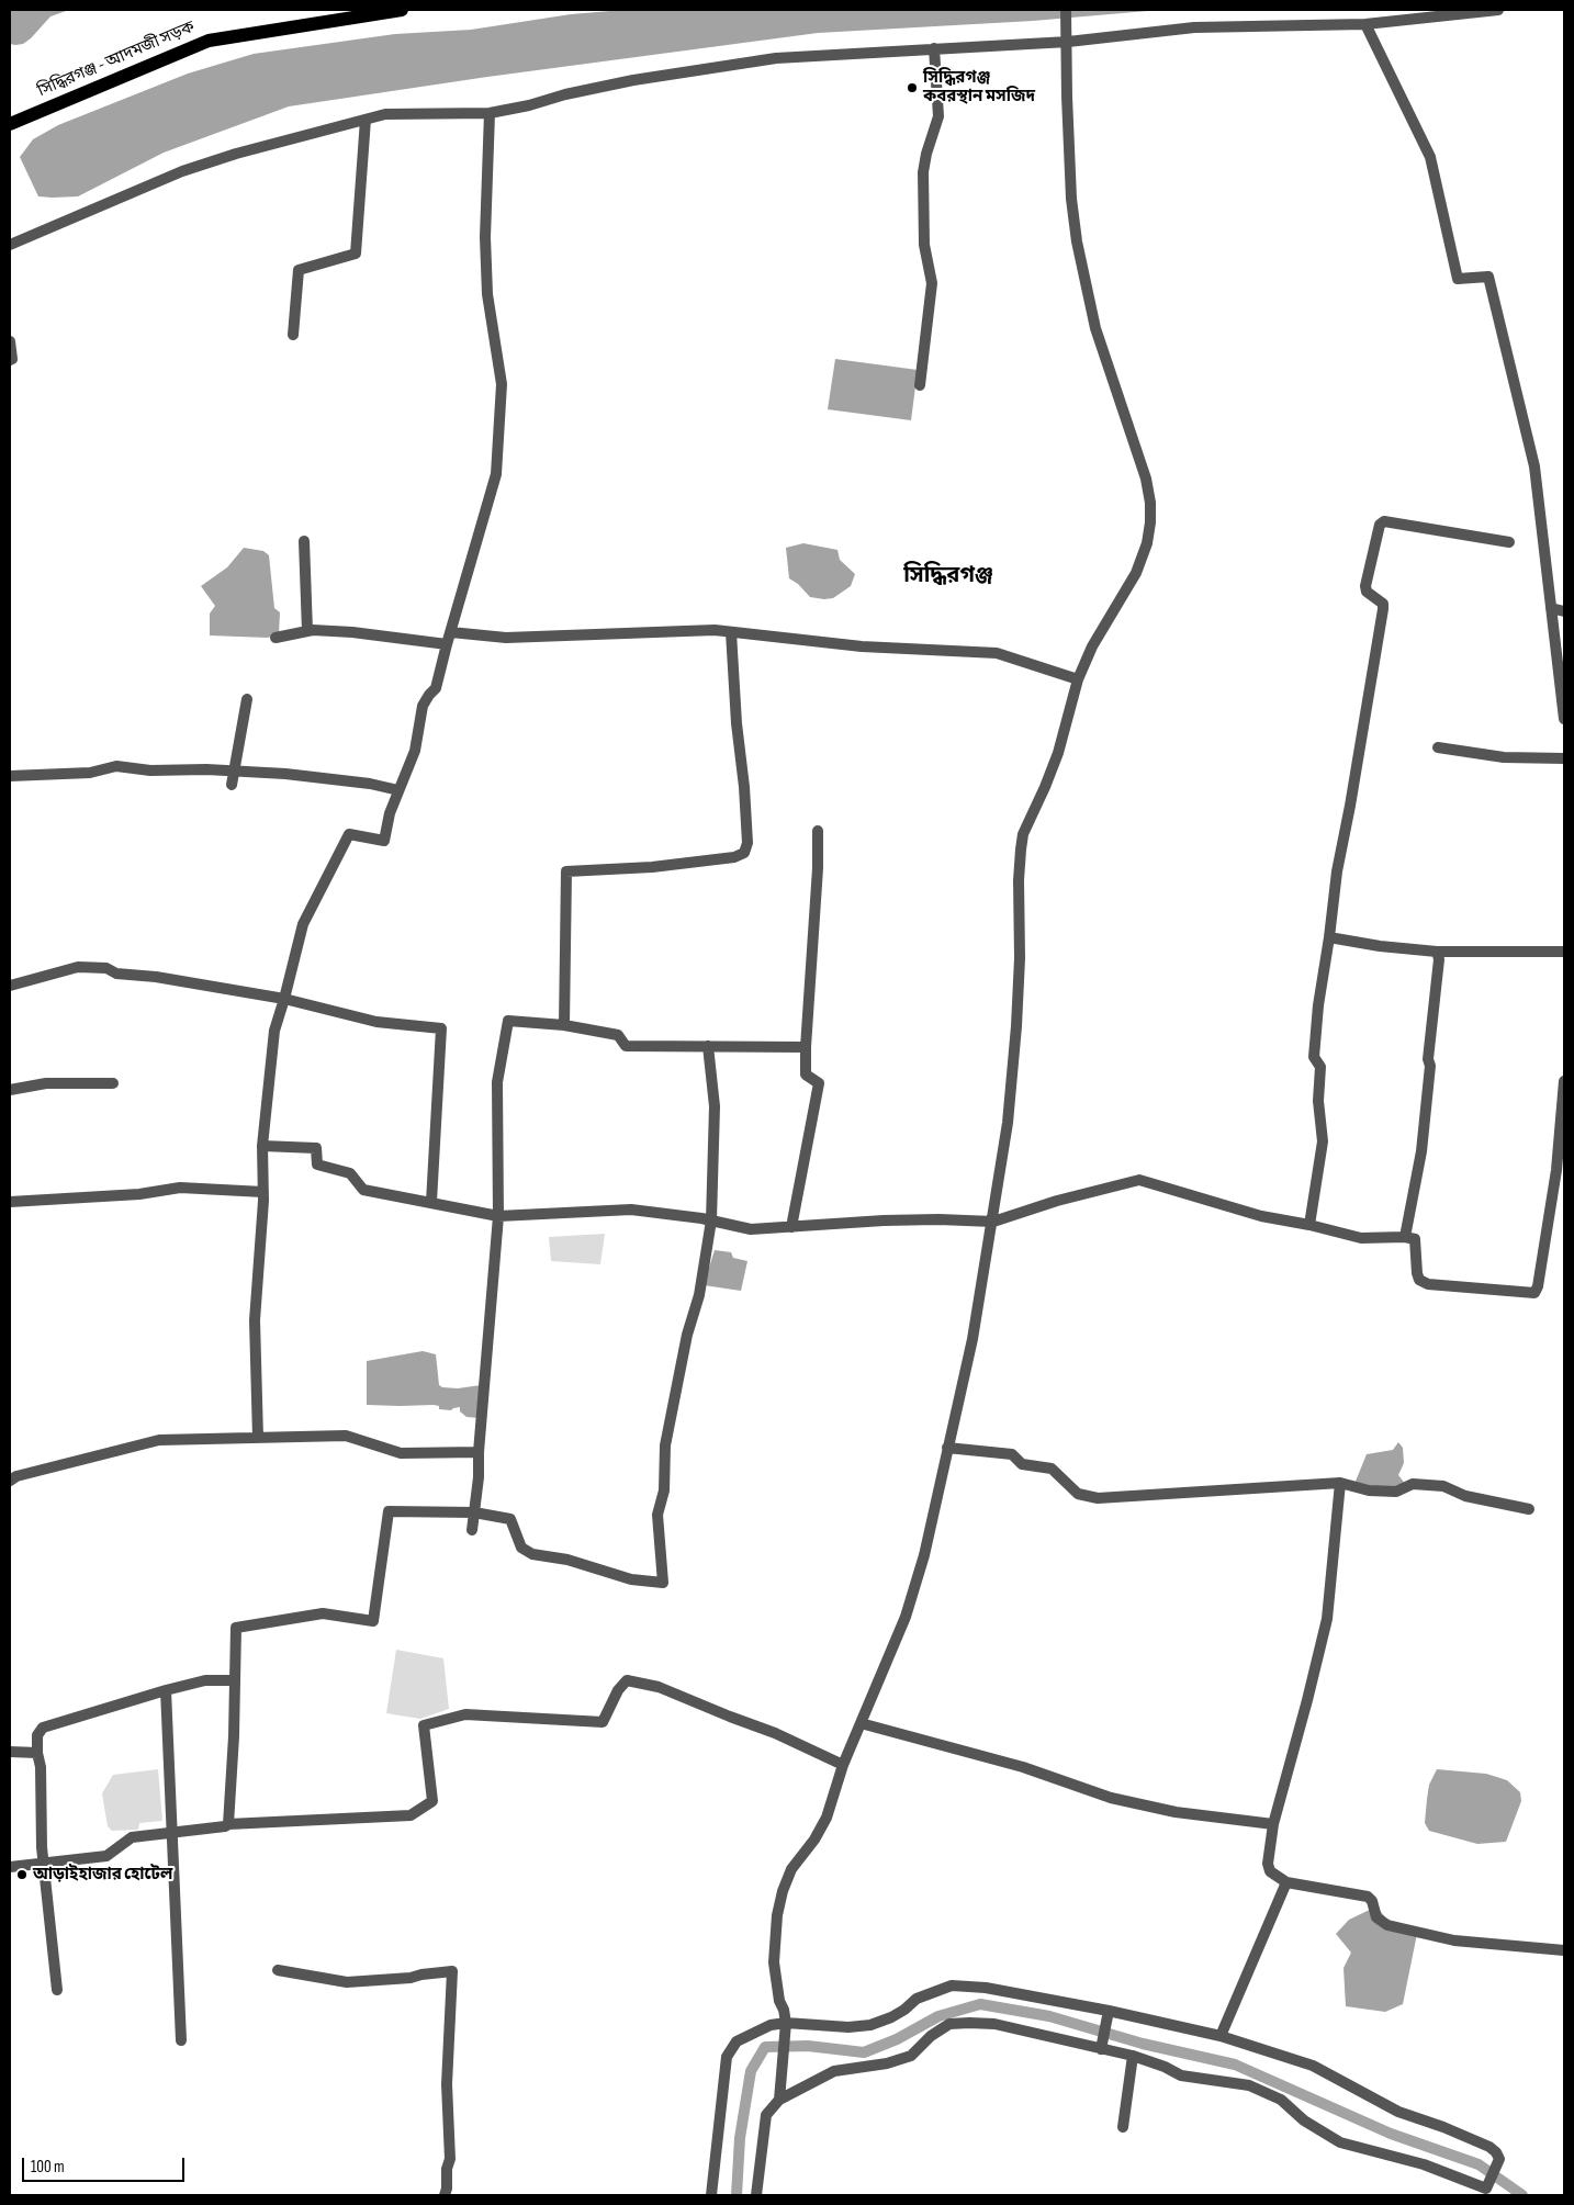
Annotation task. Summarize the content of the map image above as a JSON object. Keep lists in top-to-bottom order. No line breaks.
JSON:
{"streets":{"main road":["সিদ্ধিরগঞ্জ - আদমজী সড়ক"]},"districts":["সিদ্ধিরগঞ্জ"],"places":["সিদ্ধিরগঞ্জ কবরস্থান মসজিদ","আড়াইহাজার হোটেল"],"scale_bar":"100 m"}
